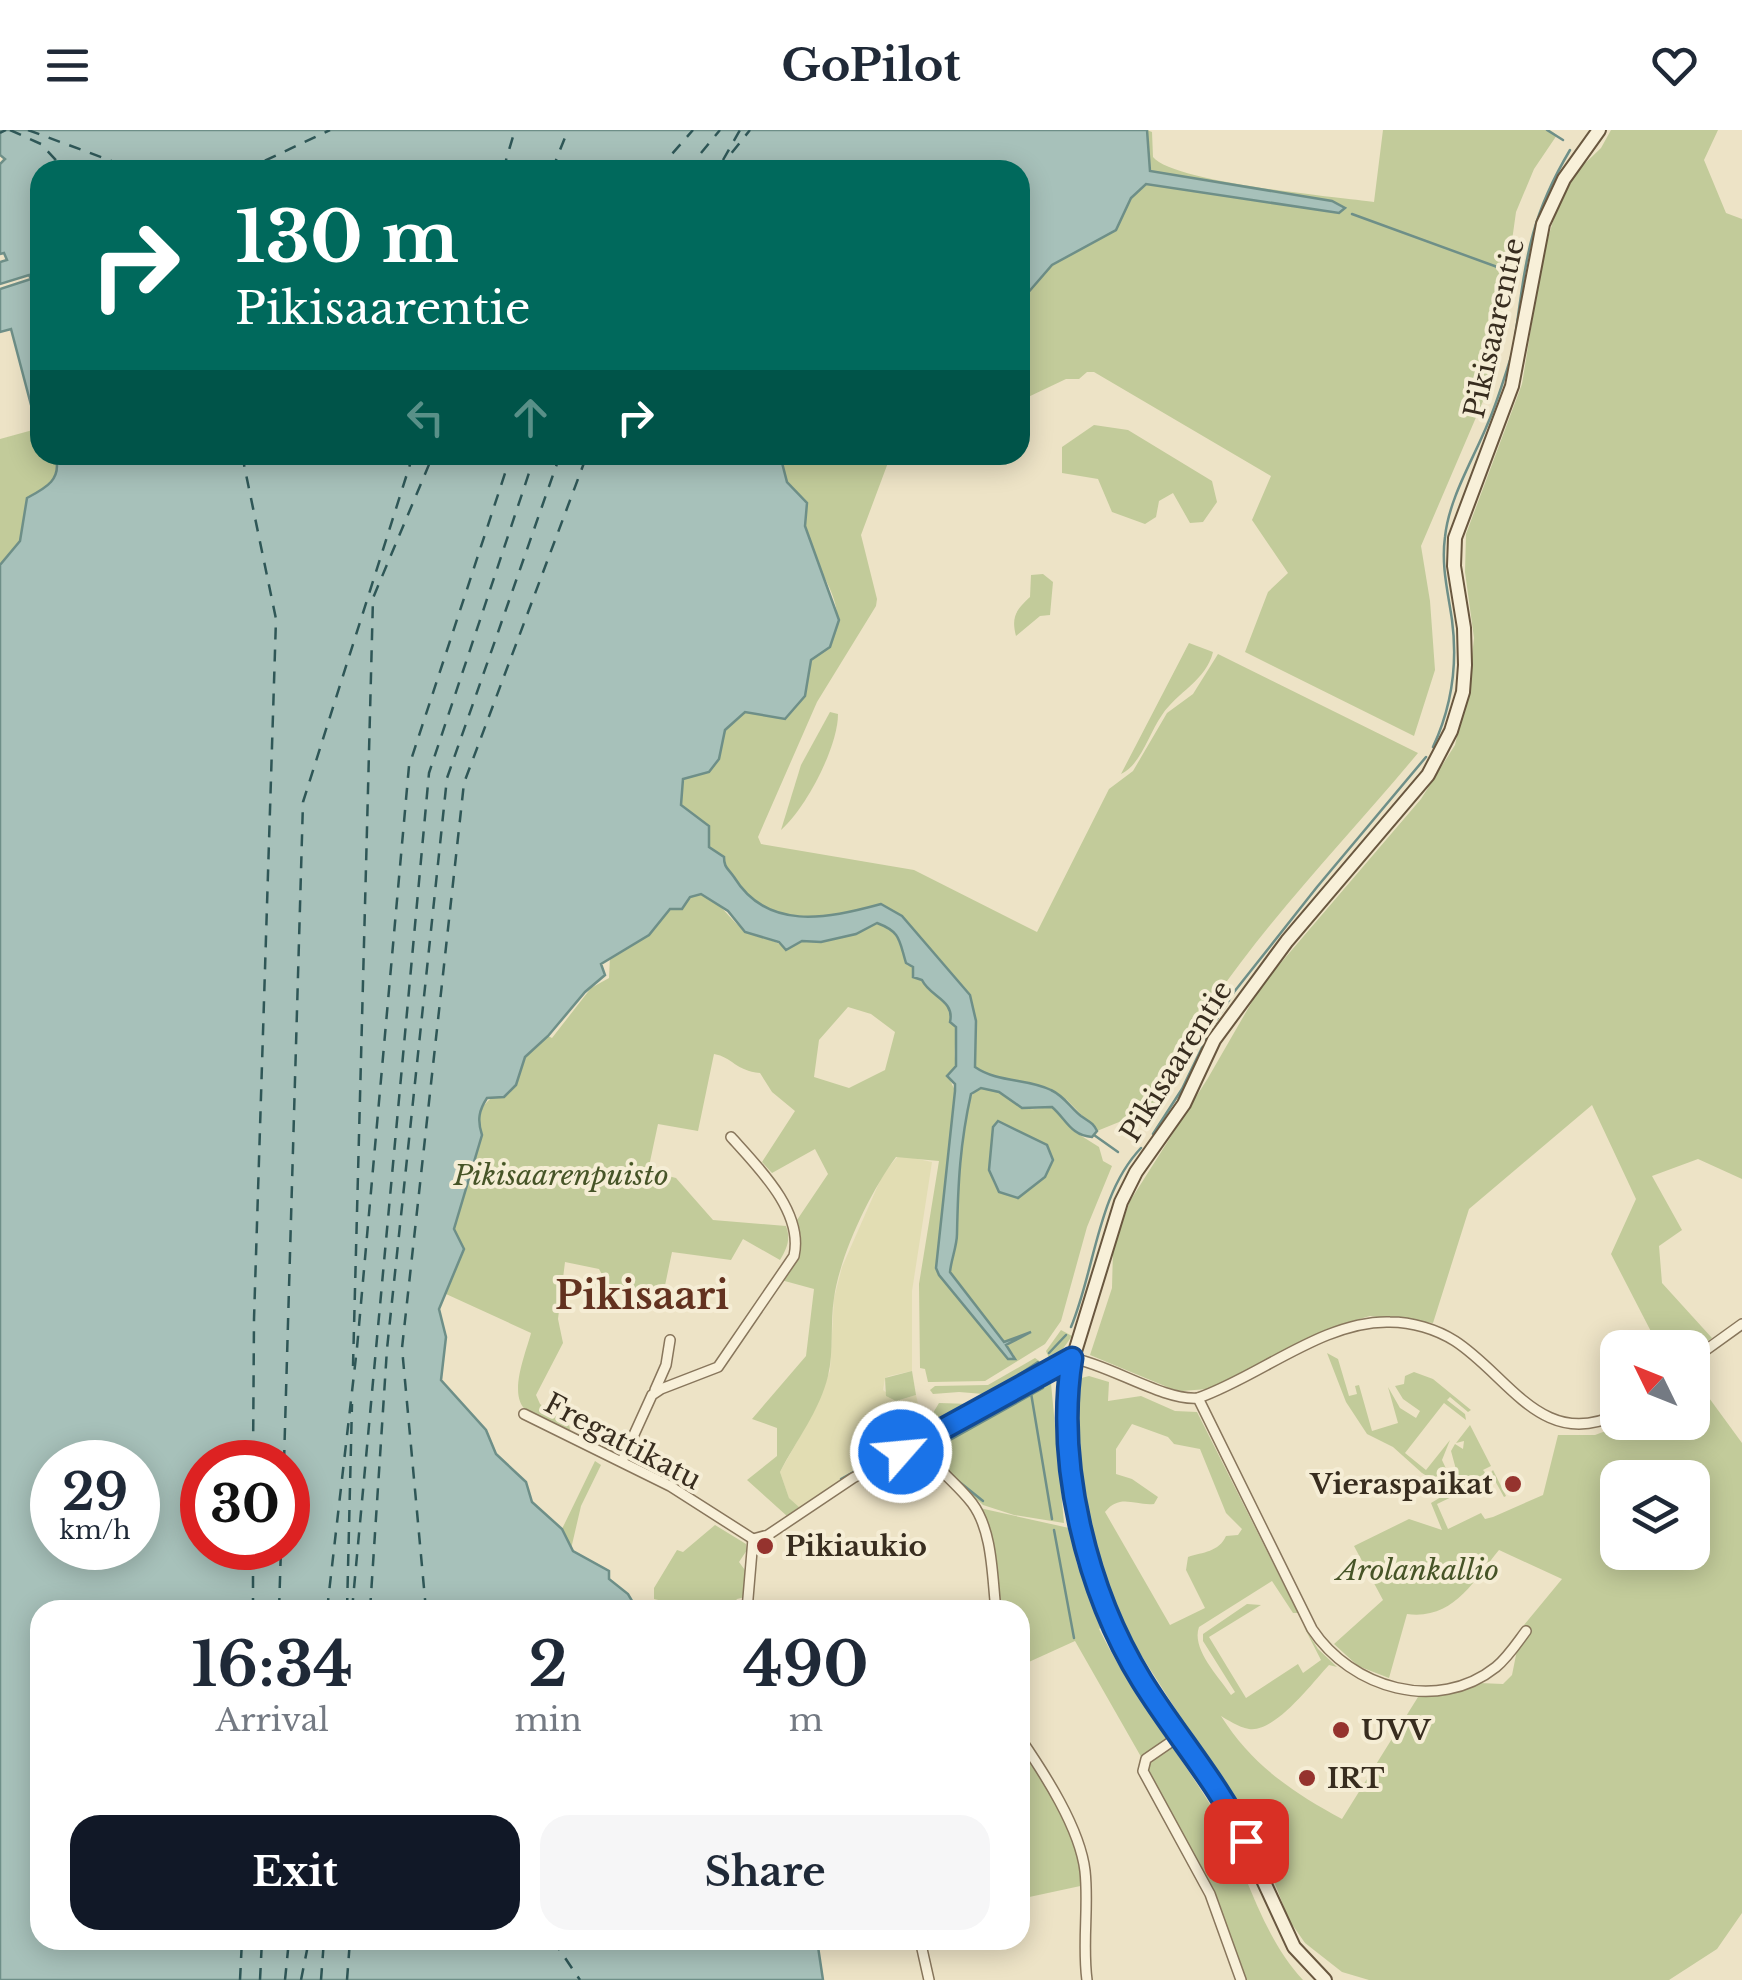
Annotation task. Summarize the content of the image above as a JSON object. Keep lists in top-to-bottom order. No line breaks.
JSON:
{"streets":{"street":["Pikisaarentie","Fregattikatu"]},"districts":["Pikisaari"],"parks":["Pikisaarenpuisto","Arolankallio"],"places":["Vieraspaikat","Pikiaukio","UVV","IRT"],"north":"top left","page":{"header":"GoPilot","turn":["130 m","Pikisaarentie"],"speed":"29 km/h","limit":"30","eta":["16:34","Arrival","2","min","490","m"],"buttons":["Exit","Share"]}}
